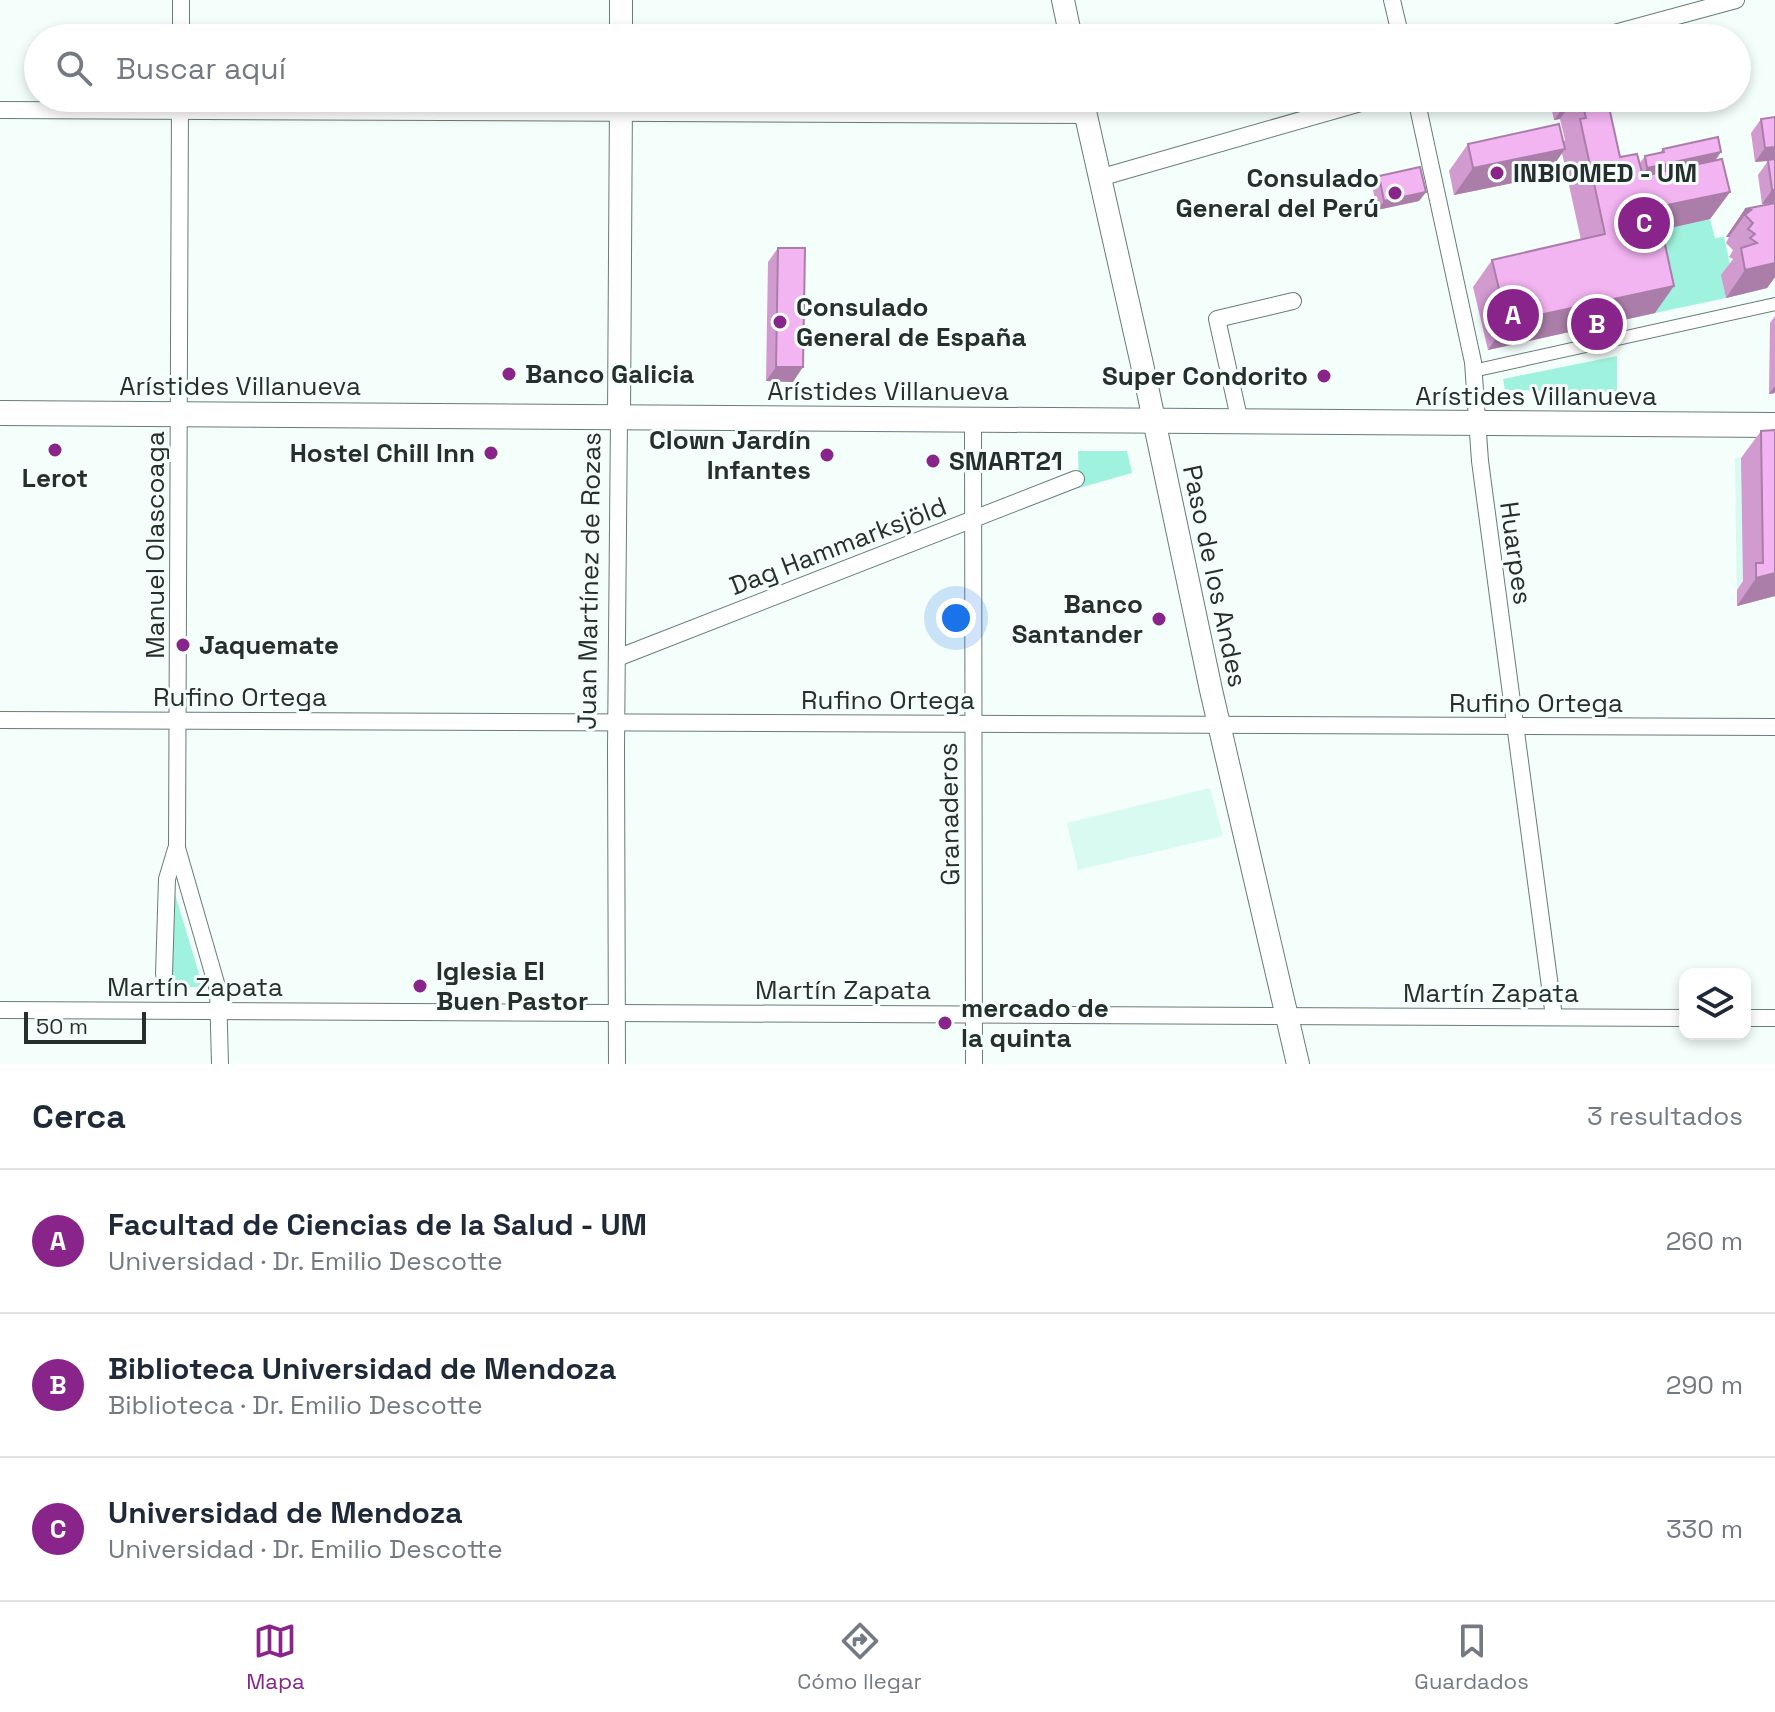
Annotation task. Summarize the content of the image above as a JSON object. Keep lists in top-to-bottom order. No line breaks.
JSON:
{"streets":{"main road":["Arístides Villanueva"],"street":["Manuel Olascoaga","Dag Hammarksjöld","Huarpes","Paso de los Andes","Juan Martínez de Rozas","Rufino Ortega","Granaderos","Martín Zapata"]},"crossings":[["Arístides Villanueva","Manuel Olascoaga"],["Arístides Villanueva","Huarpes"],["Arístides Villanueva","Paso de los Andes"],["Arístides Villanueva","Juan Martínez de Rozas"],["Arístides Villanueva","Granaderos"],["Manuel Olascoaga","Rufino Ortega"],["Manuel Olascoaga","Martín Zapata"],["Dag Hammarksjöld","Juan Martínez de Rozas"],["Dag Hammarksjöld","Granaderos"],["Huarpes","Rufino Ortega"],["Huarpes","Martín Zapata"],["Paso de los Andes","Rufino Ortega"],["Paso de los Andes","Martín Zapata"],["Juan Martínez de Rozas","Rufino Ortega"],["Juan Martínez de Rozas","Martín Zapata"],["Rufino Ortega","Granaderos"],["Granaderos","Martín Zapata"]],"places":["INBIOMED - UM","Consulado General del Perú","Consulado General de España","Banco Galicia","Super Condorito","Lerot","Hostel Chill Inn","Clown Jardín Infantes","SMART21","Banco Santander","Jaquemate","Iglesia El Buen Pastor","mercado de la quinta"],"scale_bar":"50 m","page":{"search":"Buscar aquí","pins":["C","A","B"],"scale":"50 m","heading":["Cerca","3 resultados"],"list":[{"mark":"A","name":"Facultad de Ciencias de la Salud - UM","note":"Universidad · Dr. Emilio Descotte","value":"260 m"},{"mark":"B","name":"Biblioteca Universidad de Mendoza","note":"Biblioteca · Dr. Emilio Descotte","value":"290 m"},{"mark":"C","name":"Universidad de Mendoza","note":"Universidad · Dr. Emilio Descotte","value":"330 m"}],"nav":["Mapa","Cómo llegar","Guardados"]}}
